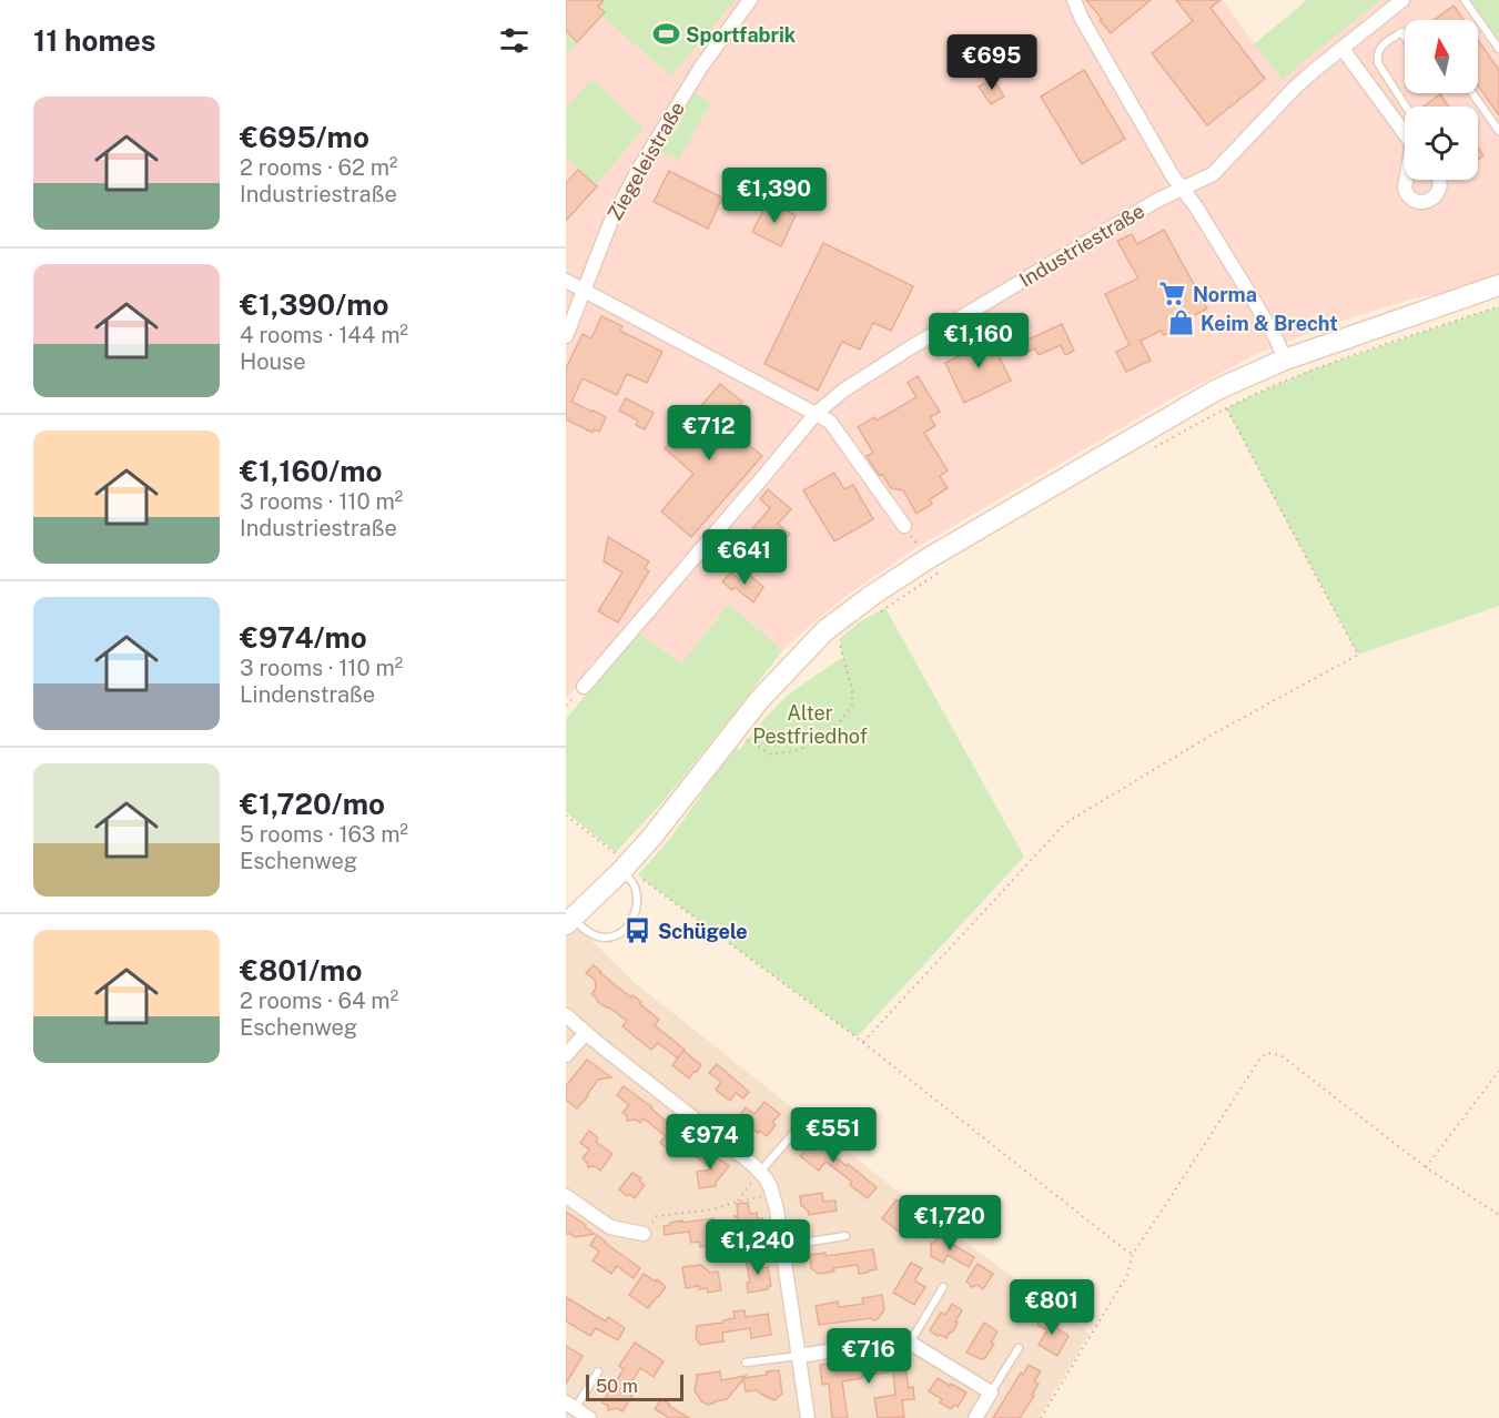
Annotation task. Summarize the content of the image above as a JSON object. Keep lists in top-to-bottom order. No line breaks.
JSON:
{"streets":{"street":["Ziegeleistraße","Industriestraße"]},"parks":["Alter Pestfriedhof"],"places":{"sports":["Sportfabrik"],"supermarket":["Norma"],"shop":["Keim & Brecht"],"bus stop":["Schügele"]},"scale_bar":"50 m","north":"top","page":{"heading":"11 homes","price":["€695","€1,390","€1,160","€712","€641","€551","€974","€1,720","€1,240","€801","€716"],"list":[{"name":"€695/mo","note":"2 rooms · 62 m² · Industriestraße"},{"name":"€1,390/mo","note":"4 rooms · 144 m² · House"},{"name":"€1,160/mo","note":"3 rooms · 110 m² · Industriestraße"},{"name":"€974/mo","note":"3 rooms · 110 m² · Lindenstraße"},{"name":"€1,720/mo","note":"5 rooms · 163 m² · Eschenweg"},{"name":"€801/mo","note":"2 rooms · 64 m² · Eschenweg"}],"scale":"50 m"}}
